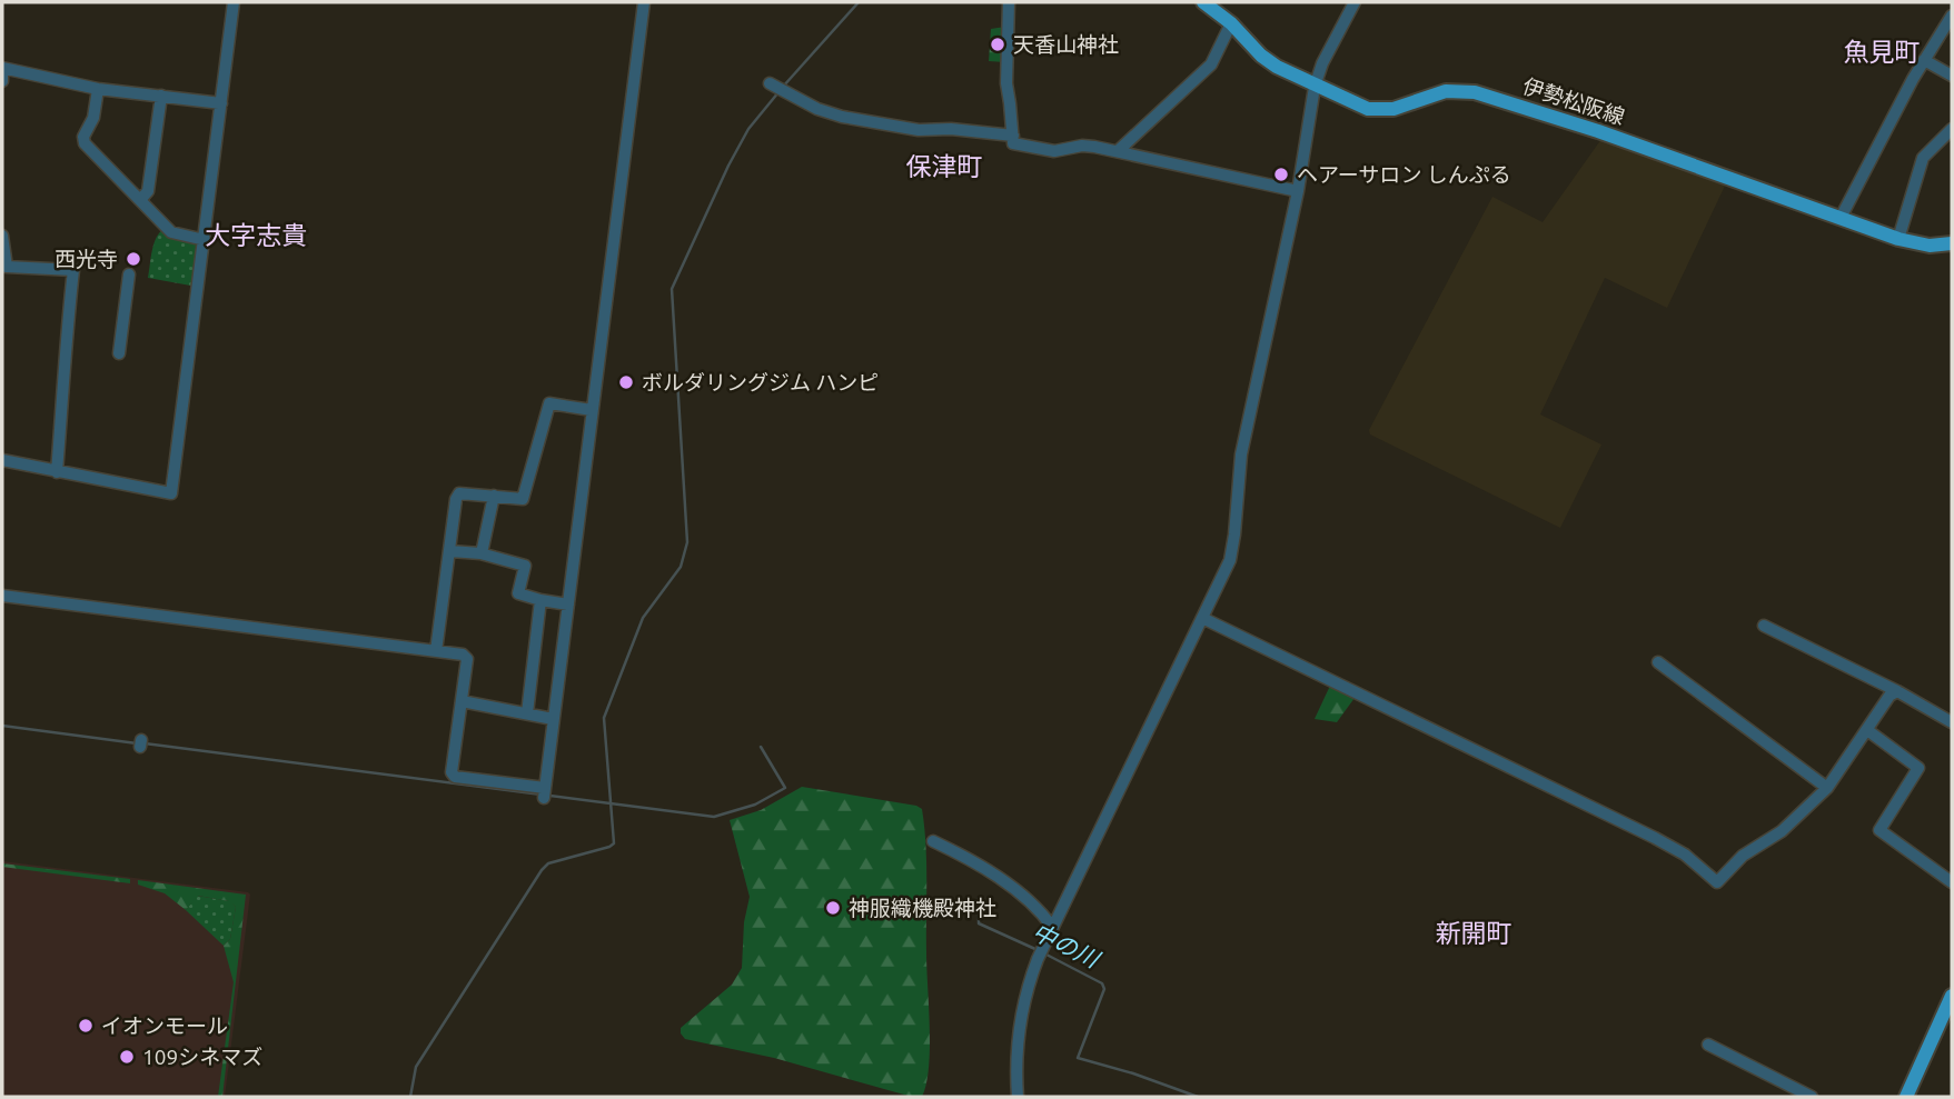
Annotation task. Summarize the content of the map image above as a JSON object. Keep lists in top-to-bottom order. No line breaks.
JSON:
{"streets":{"main road":["伊勢松阪線"]},"districts":["魚見町","保津町","大字志貴","新開町"],"water":["中の川"],"places":["天香山神社","ヘアーサロン しんぷる","西光寺","ボルダリングジム ハンピ","神服織機殿神社","イオンモール","109シネマズ"]}
